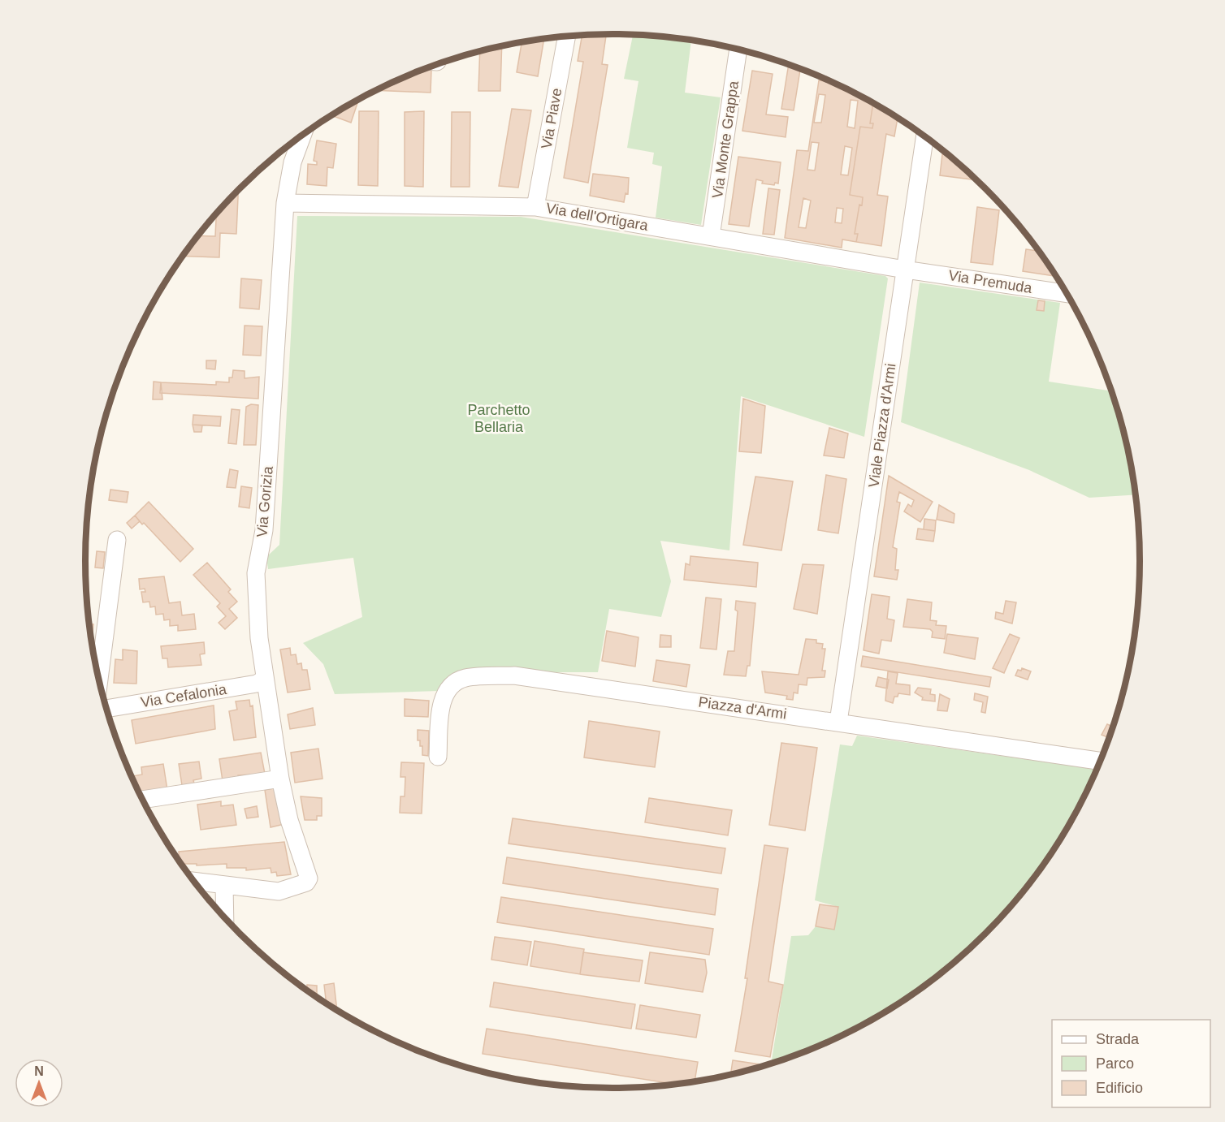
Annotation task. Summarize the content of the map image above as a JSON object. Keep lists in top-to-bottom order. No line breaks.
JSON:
{"streets":{"street":["Via Piave","Via Monte Grappa","Via dell'Ortigara","Via Premuda","Viale Piazza d'Armi","Via Gorizia","Via Cefalonia","Piazza d'Armi"]},"crossings":[["Via Piave","Via dell'Ortigara"],["Via Monte Grappa","Via dell'Ortigara"],["Via dell'Ortigara","Via Premuda"],["Via dell'Ortigara","Viale Piazza d'Armi"],["Via dell'Ortigara","Via Gorizia"],["Via Premuda","Viale Piazza d'Armi"],["Viale Piazza d'Armi","Piazza d'Armi"],["Via Gorizia","Via Cefalonia"]],"parks":["Parchetto Bellaria"],"legend":["Strada","Parco","Edificio"],"north":"top"}
